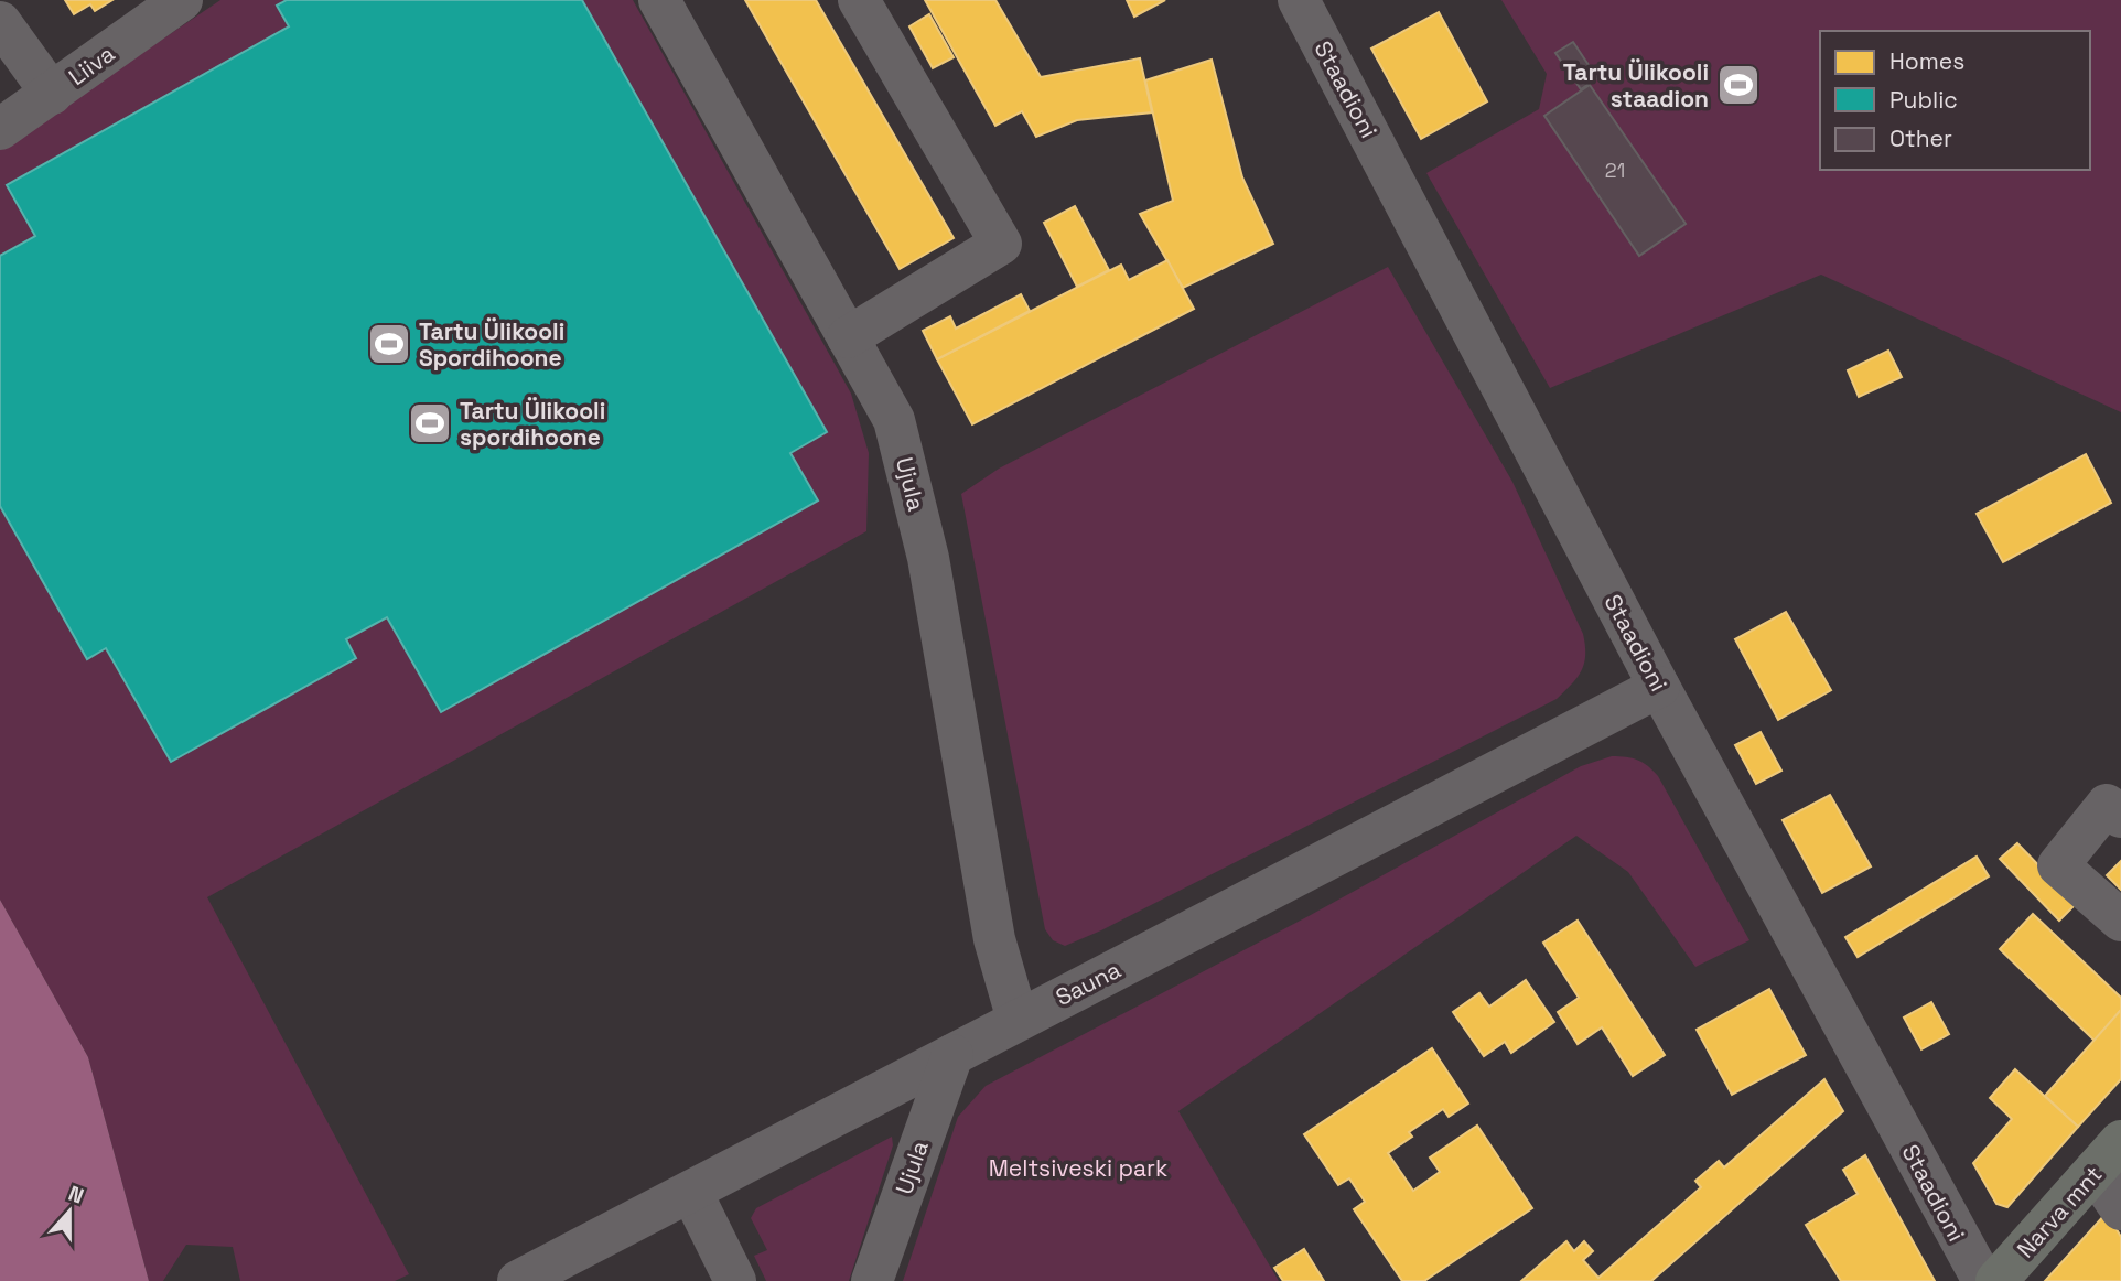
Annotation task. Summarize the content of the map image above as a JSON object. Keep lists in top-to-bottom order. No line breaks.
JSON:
{"streets":{"highway":["Narva mnt"],"street":["Liiva","Staadioni","Ujula","Sauna"]},"crossings":[["Staadioni","Sauna"],["Ujula","Sauna"]],"parks":["Meltsiveski park"],"places":{"sports":["Tartu Ülikooli staadion","Tartu Ülikooli Spordihoone","Tartu Ülikooli spordihoone"]},"house_numbers":["21"],"legend":["Homes","Public","Other"],"north":"top"}
